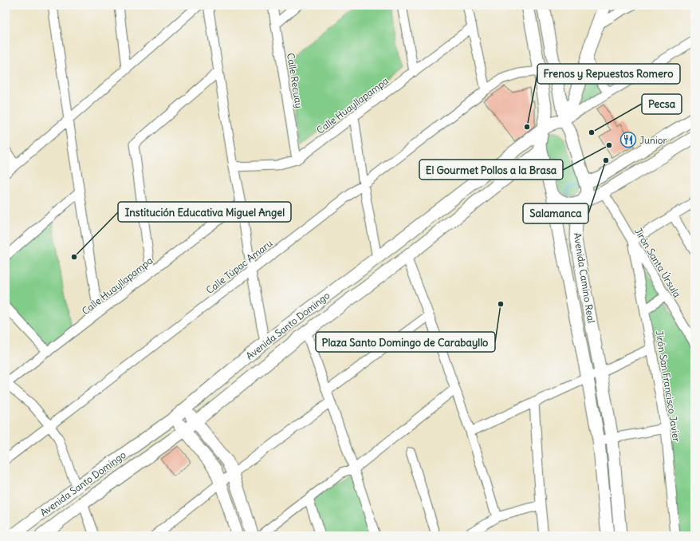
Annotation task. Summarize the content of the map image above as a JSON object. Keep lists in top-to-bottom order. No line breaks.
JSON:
{"streets":{"street":["Calle Recuay","Calle Huayllapampa","Jirón Santa Úrsula","Calle Túpac Amaru","Avenida Camino Real","Avenida Santo Domingo","Jirón San Francisco Javier"]},"crossings":[["Calle Recuay","Calle Huayllapampa"],["Jirón Santa Úrsula","Jirón San Francisco Javier"],["Calle Túpac Amaru","Avenida Camino Real"],["Avenida Camino Real","Avenida Santo Domingo"]],"places":{"other":["Frenos y Repuestos Romero","Pecsa","El Gourmet Pollos a la Brasa","Salamanca","Institución Educativa Miguel Angel","Plaza Santo Domingo de Carabayllo"],"restaurant":["Junior"]}}
